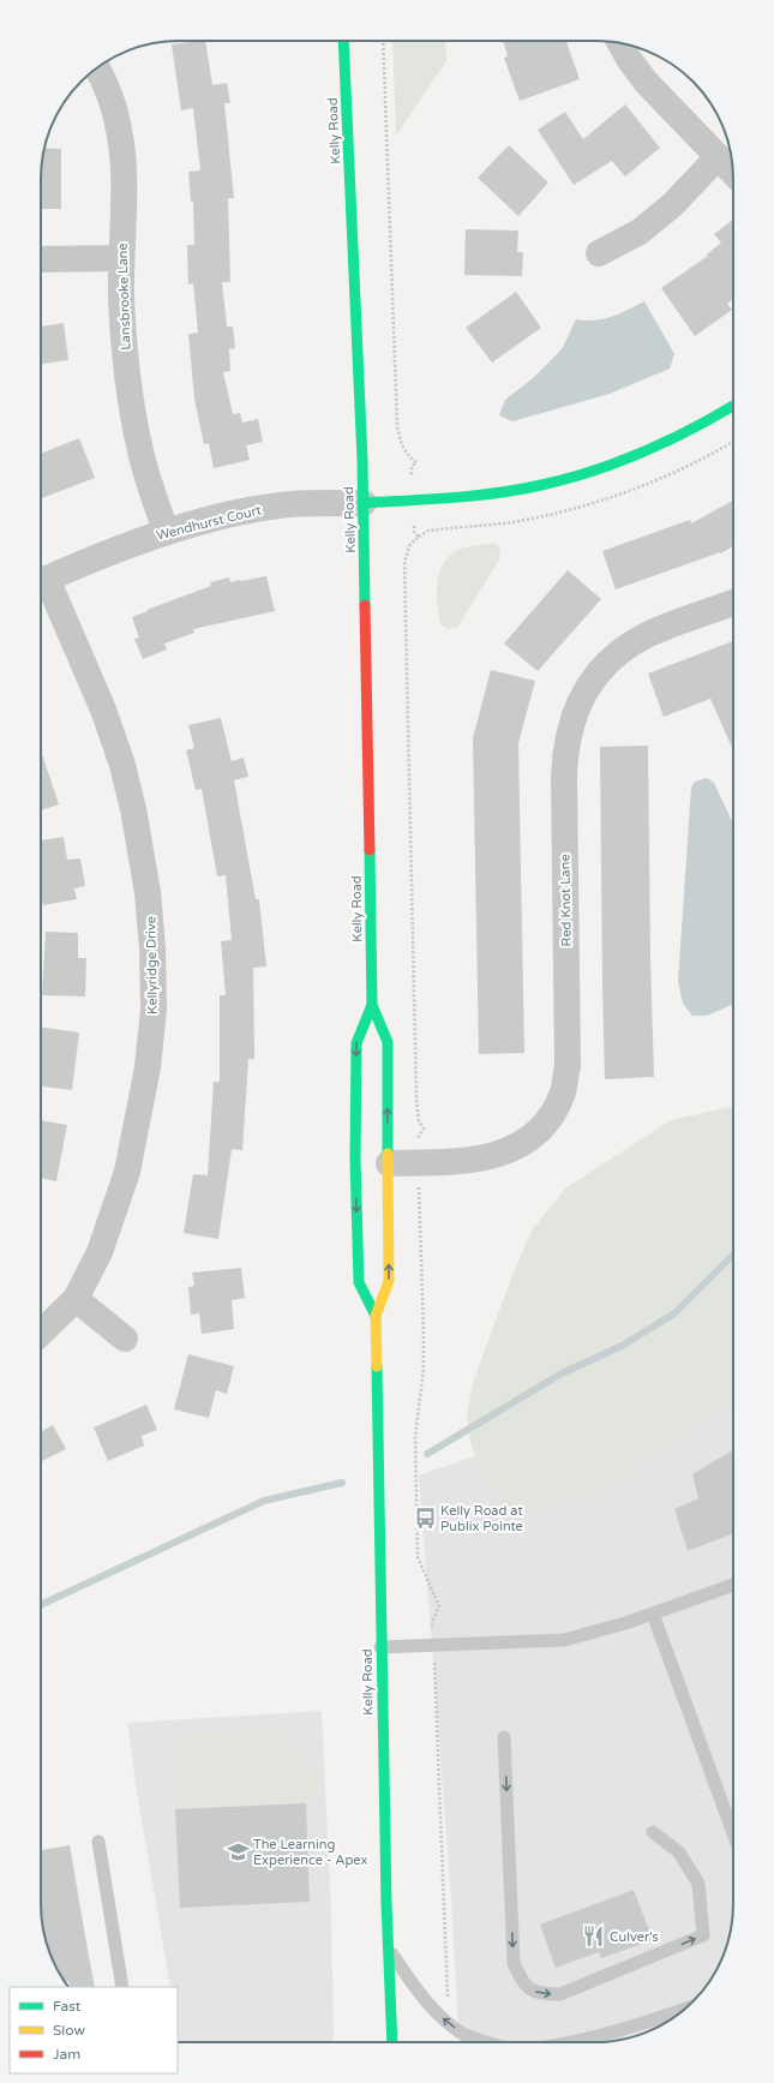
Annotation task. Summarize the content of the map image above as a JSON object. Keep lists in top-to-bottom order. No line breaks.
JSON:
{"streets":{"main road":["Kelly Road"],"street":["Lansbrooke Lane","Wendhurst Court","Red Knot Lane","Kellyridge Drive"]},"crossings":[["Kelly Road","Wendhurst Court"],["Kelly Road","Red Knot Lane"],["Lansbrooke Lane","Wendhurst Court"],["Wendhurst Court","Kellyridge Drive"]],"places":{"bus stop":["Kelly Road at Publix Pointe"],"school or university":["The Learning Experience - Apex"],"restaurant":["Culver's"]},"legend":["Fast","Slow","Jam"]}
